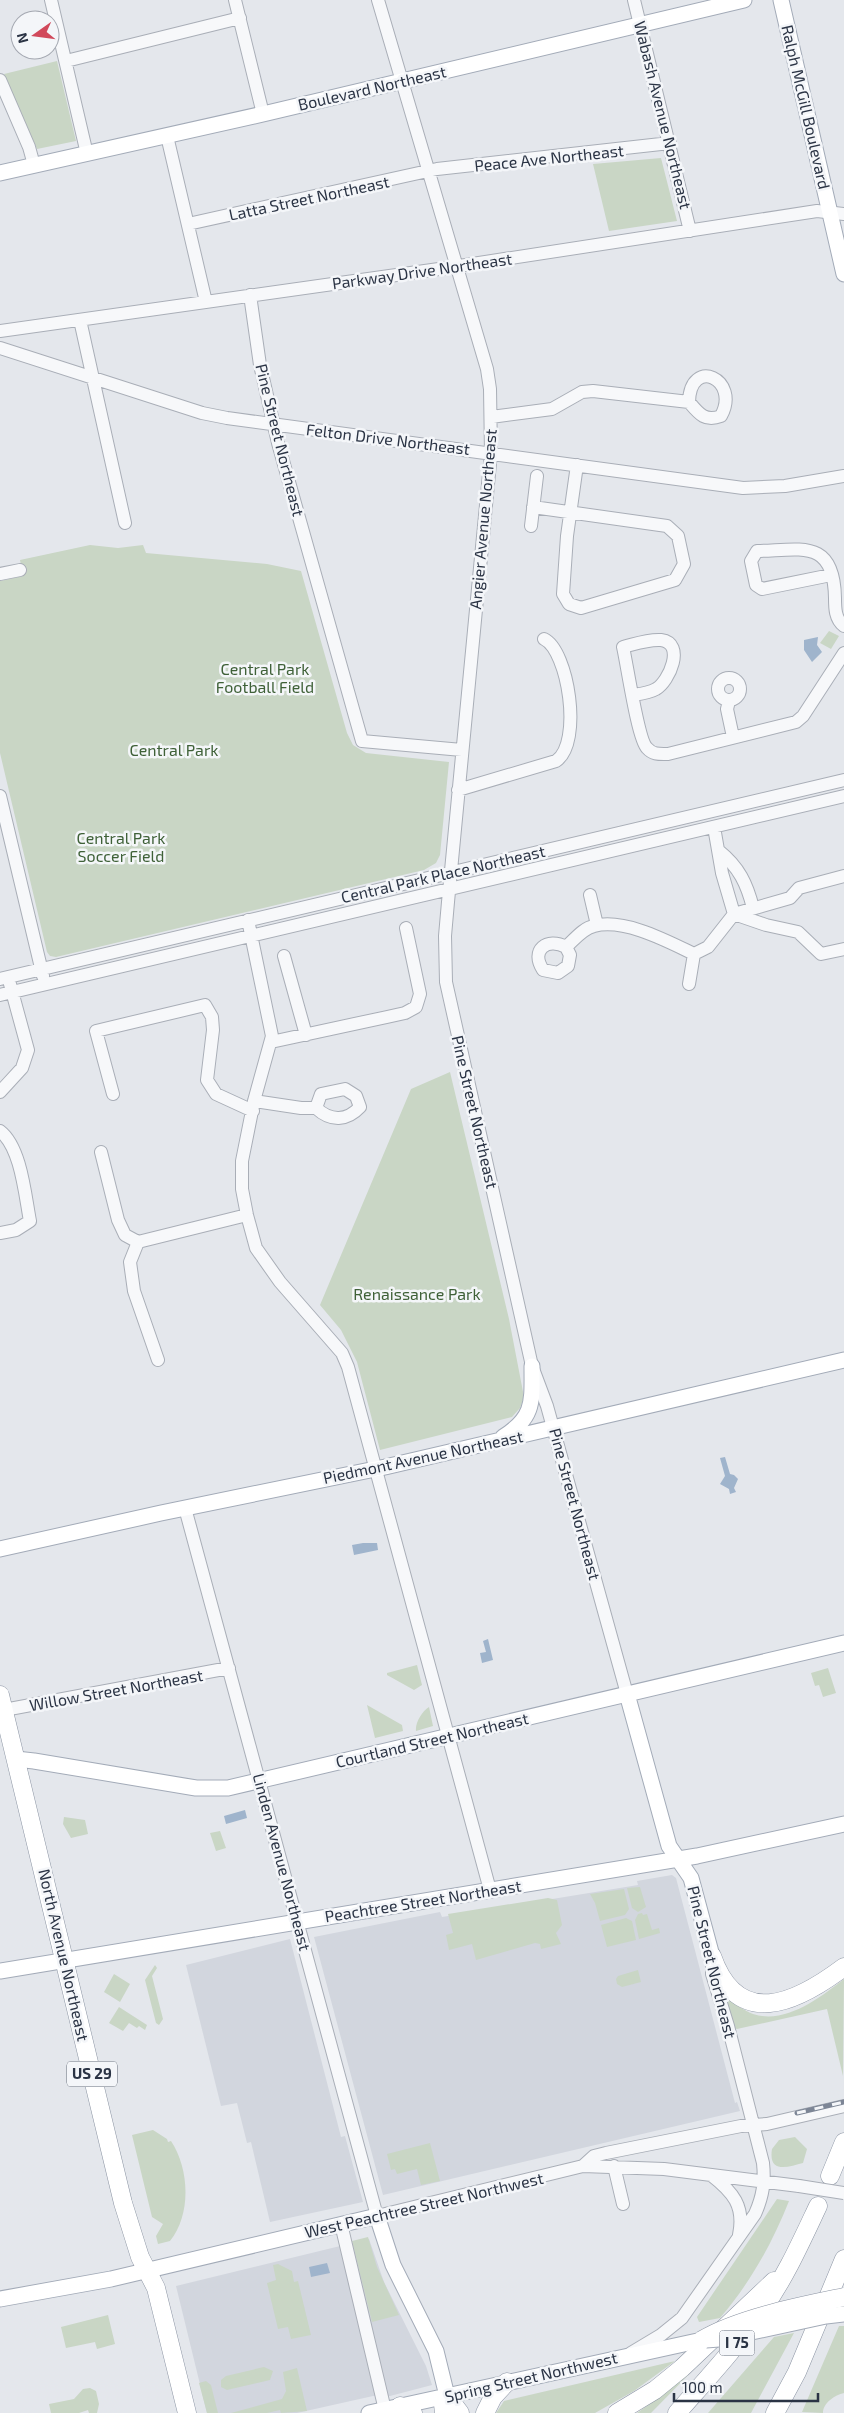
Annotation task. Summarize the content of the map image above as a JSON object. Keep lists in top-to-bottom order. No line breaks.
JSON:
{"streets":{"highway":["North Avenue Northeast","US 29","I 75"],"main road":["Boulevard Northeast","Ralph McGill Boulevard","Pine Street Northeast","Piedmont Avenue Northeast","Courtland Street Northeast","Peachtree Street Northeast","West Peachtree Street Northwest","Spring Street Northwest"],"street":["Wabash Avenue Northeast","Peace Ave Northeast","Latta Street Northeast","Parkway Drive Northeast","Felton Drive Northeast","Angier Avenue Northeast","Central Park Place Northeast","Willow Street Northeast","Linden Avenue Northeast"]},"crossings":[["Boulevard Northeast","Wabash Avenue Northeast"],["Boulevard Northeast","Angier Avenue Northeast"],["Ralph McGill Boulevard","Parkway Drive Northeast"],["Wabash Avenue Northeast","Peace Ave Northeast"],["Wabash Avenue Northeast","Parkway Drive Northeast"],["Peace Ave Northeast","Latta Street Northeast"],["Peace Ave Northeast","Angier Avenue Northeast"],["Latta Street Northeast","Angier Avenue Northeast"],["Parkway Drive Northeast","Pine Street Northeast"],["Parkway Drive Northeast","Angier Avenue Northeast"],["Felton Drive Northeast","Pine Street Northeast"],["Felton Drive Northeast","Angier Avenue Northeast"],["Pine Street Northeast","Angier Avenue Northeast"],["Pine Street Northeast","Central Park Place Northeast"],["Pine Street Northeast","Piedmont Avenue Northeast"],["Pine Street Northeast","Courtland Street Northeast"],["Pine Street Northeast","Peachtree Street Northeast"],["Pine Street Northeast","West Peachtree Street Northwest"],["Angier Avenue Northeast","Central Park Place Northeast"],["Piedmont Avenue Northeast","Linden Avenue Northeast"],["Willow Street Northeast","Linden Avenue Northeast"],["Willow Street Northeast","North Avenue Northeast"],["Courtland Street Northeast","Linden Avenue Northeast"],["Courtland Street Northeast","North Avenue Northeast"],["Linden Avenue Northeast","Peachtree Street Northeast"],["Linden Avenue Northeast","West Peachtree Street Northwest"],["Peachtree Street Northeast","North Avenue Northeast"],["North Avenue Northeast","US 29"],["North Avenue Northeast","West Peachtree Street Northwest"],["US 29","West Peachtree Street Northwest"]],"parks":["Central Park Football Field","Central Park","Central Park Soccer Field","Renaissance Park"],"scale_bar":"100 m","north":"left"}
